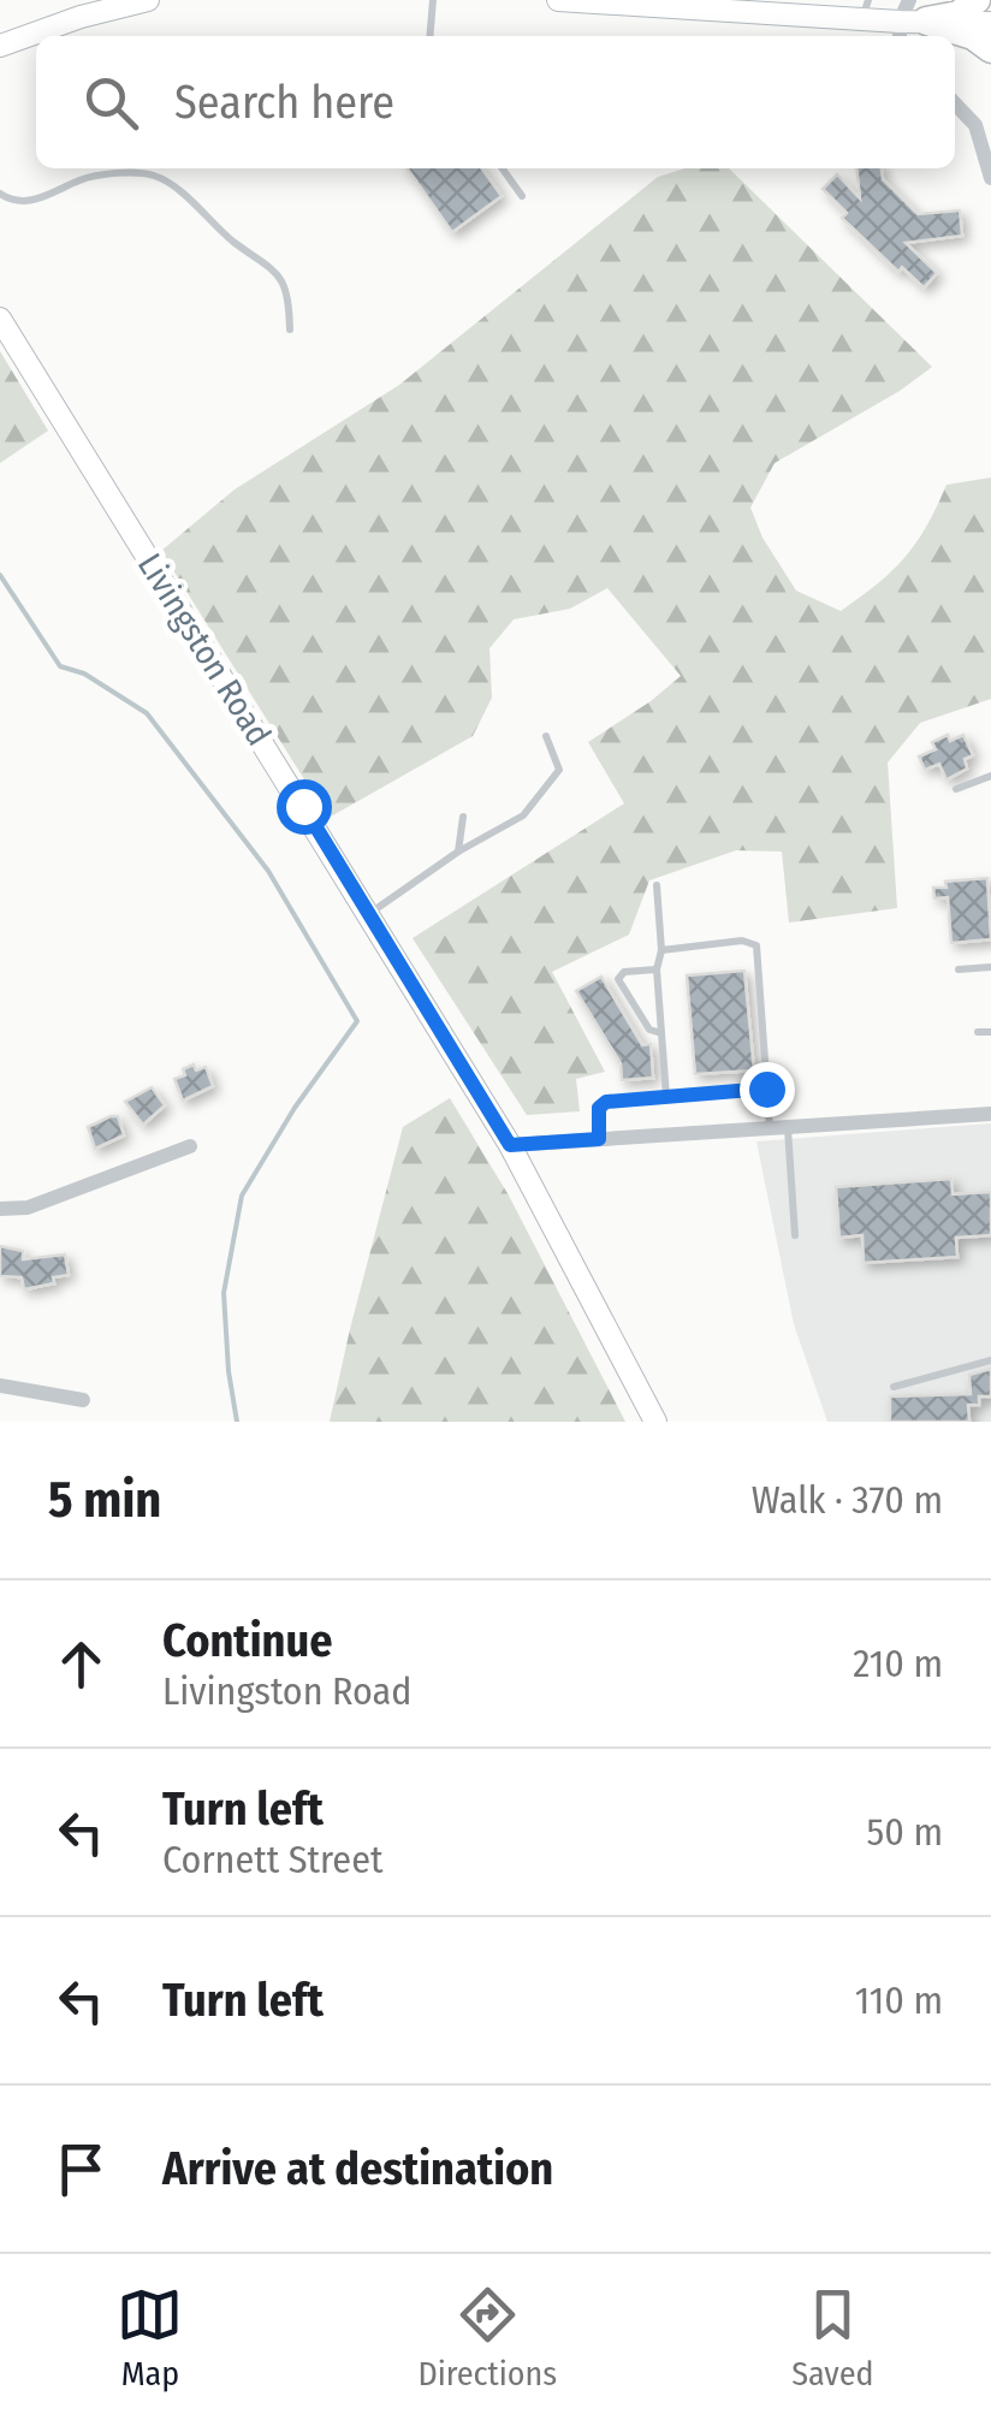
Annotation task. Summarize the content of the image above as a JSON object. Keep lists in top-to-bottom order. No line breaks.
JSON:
{"streets":{"main road":["Livingston Road"]},"page":{"search":"Search here","heading":["5 min","Walk · 370 m"],"list":[["Continue","Livingston Road","210 m"],["Turn left","Cornett Street","50 m"],["Turn left","110 m"],"Arrive at destination"],"nav":["Map","Directions","Saved"]}}
